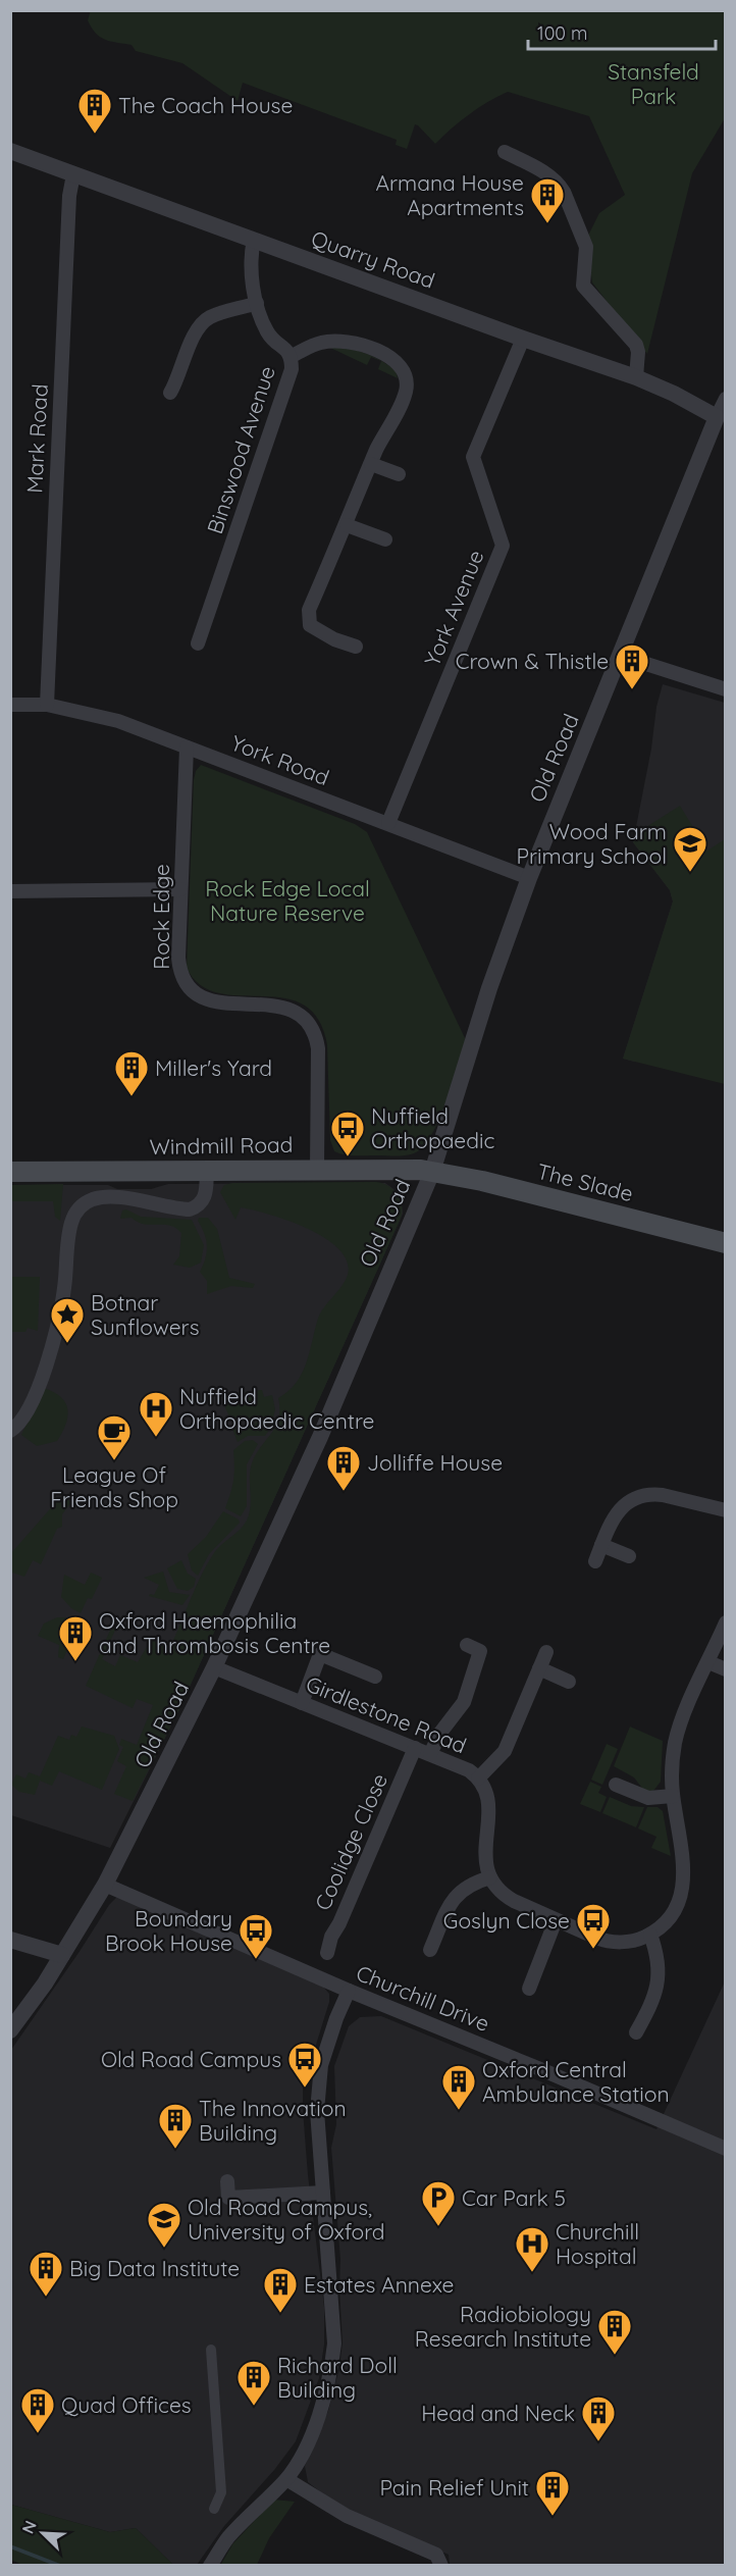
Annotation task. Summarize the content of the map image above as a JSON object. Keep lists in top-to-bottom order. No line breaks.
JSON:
{"streets":{"main road":["Windmill Road","The Slade"],"street":["Quarry Road","Mark Road","Binswood Avenue","York Avenue","Old Road","York Road","Rock Edge","Girdlestone Road","Coolidge Close","Churchill Drive"]},"crossings":[["Quarry Road","Mark Road"],["Quarry Road","Binswood Avenue"],["Quarry Road","York Avenue"],["Quarry Road","Old Road"],["Mark Road","York Road"],["York Avenue","York Road"],["Old Road","York Road"],["Old Road","Windmill Road"],["Old Road","The Slade"],["Old Road","Girdlestone Road"],["Old Road","Churchill Drive"],["York Road","Rock Edge"],["Rock Edge","Windmill Road"],["Windmill Road","The Slade"],["Girdlestone Road","Coolidge Close"]],"parks":["Stansfeld Park","Rock Edge Local Nature Reserve"],"places":{"building":["The Coach House","Armana House Apartments","Crown & Thistle","Miller's Yard","Jolliffe House","Oxford Haemophilia and Thrombosis Centre","Oxford Central Ambulance Station","The Innovation Building","Big Data Institute","Estates Annexe","Radiobiology Research Institute","Richard Doll Building","Quad Offices","Head and Neck","Pain Relief Unit"],"school or university":["Wood Farm Primary School","Old Road Campus, University of Oxford"],"bus stop":["Nuffield Orthopaedic","Goslyn Close","Boundary Brook House","Old Road Campus"],"place":["Botnar Sunflowers"],"hospital":["Nuffield Orthopaedic Centre","Churchill Hospital"],"cafe":["League Of Friends Shop"],"parking":["Car Park 5"]},"scale_bar":"100 m","north":"top left"}
